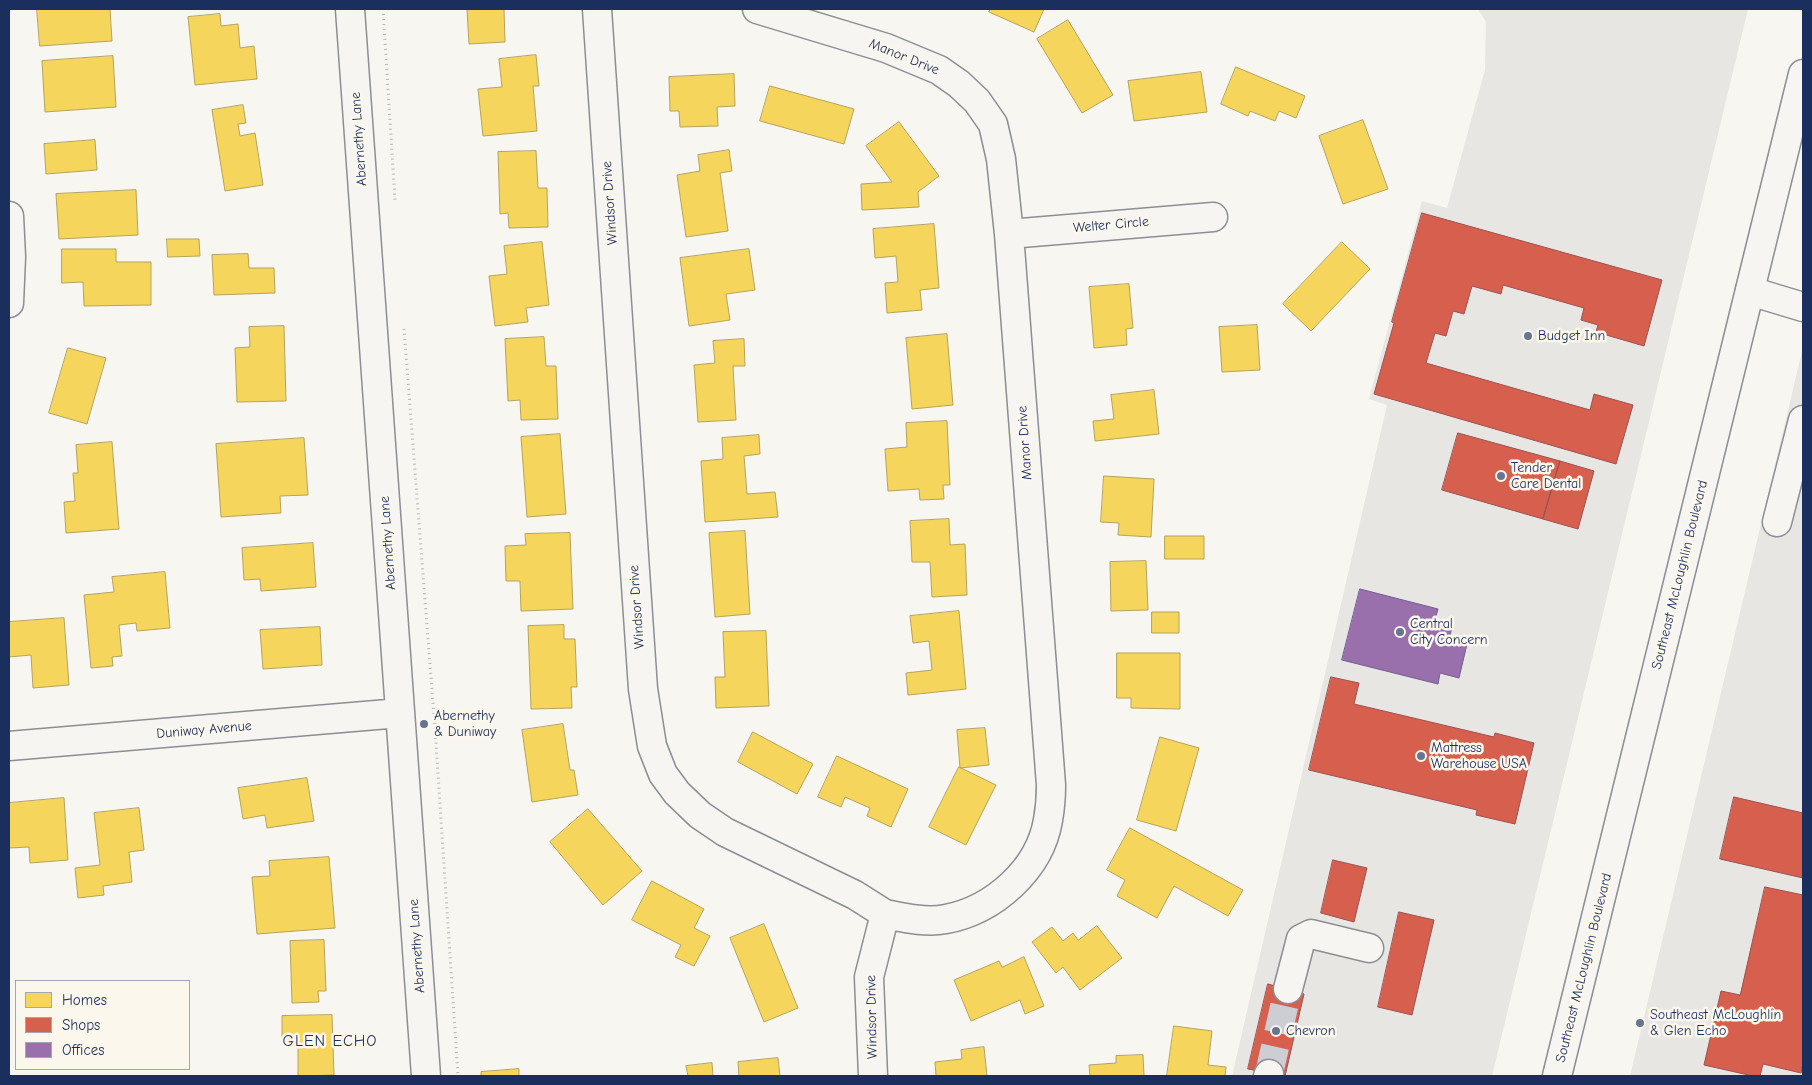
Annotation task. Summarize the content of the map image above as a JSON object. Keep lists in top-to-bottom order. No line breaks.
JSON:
{"streets":{"street":["Manor Drive","Abernethy Lane","Windsor Drive","Welter Circle","Southeast McLoughlin Boulevard","Duniway Avenue"]},"crossings":[["Manor Drive","Windsor Drive"],["Manor Drive","Welter Circle"],["Abernethy Lane","Duniway Avenue"]],"districts":["GLEN ECHO"],"places":["Budget Inn","Tender Care Dental","Central City Concern","Abernethy & Duniway","Mattress Warehouse USA","Southeast McLoughlin & Glen Echo","Chevron"],"legend":["Homes","Shops","Offices"]}
